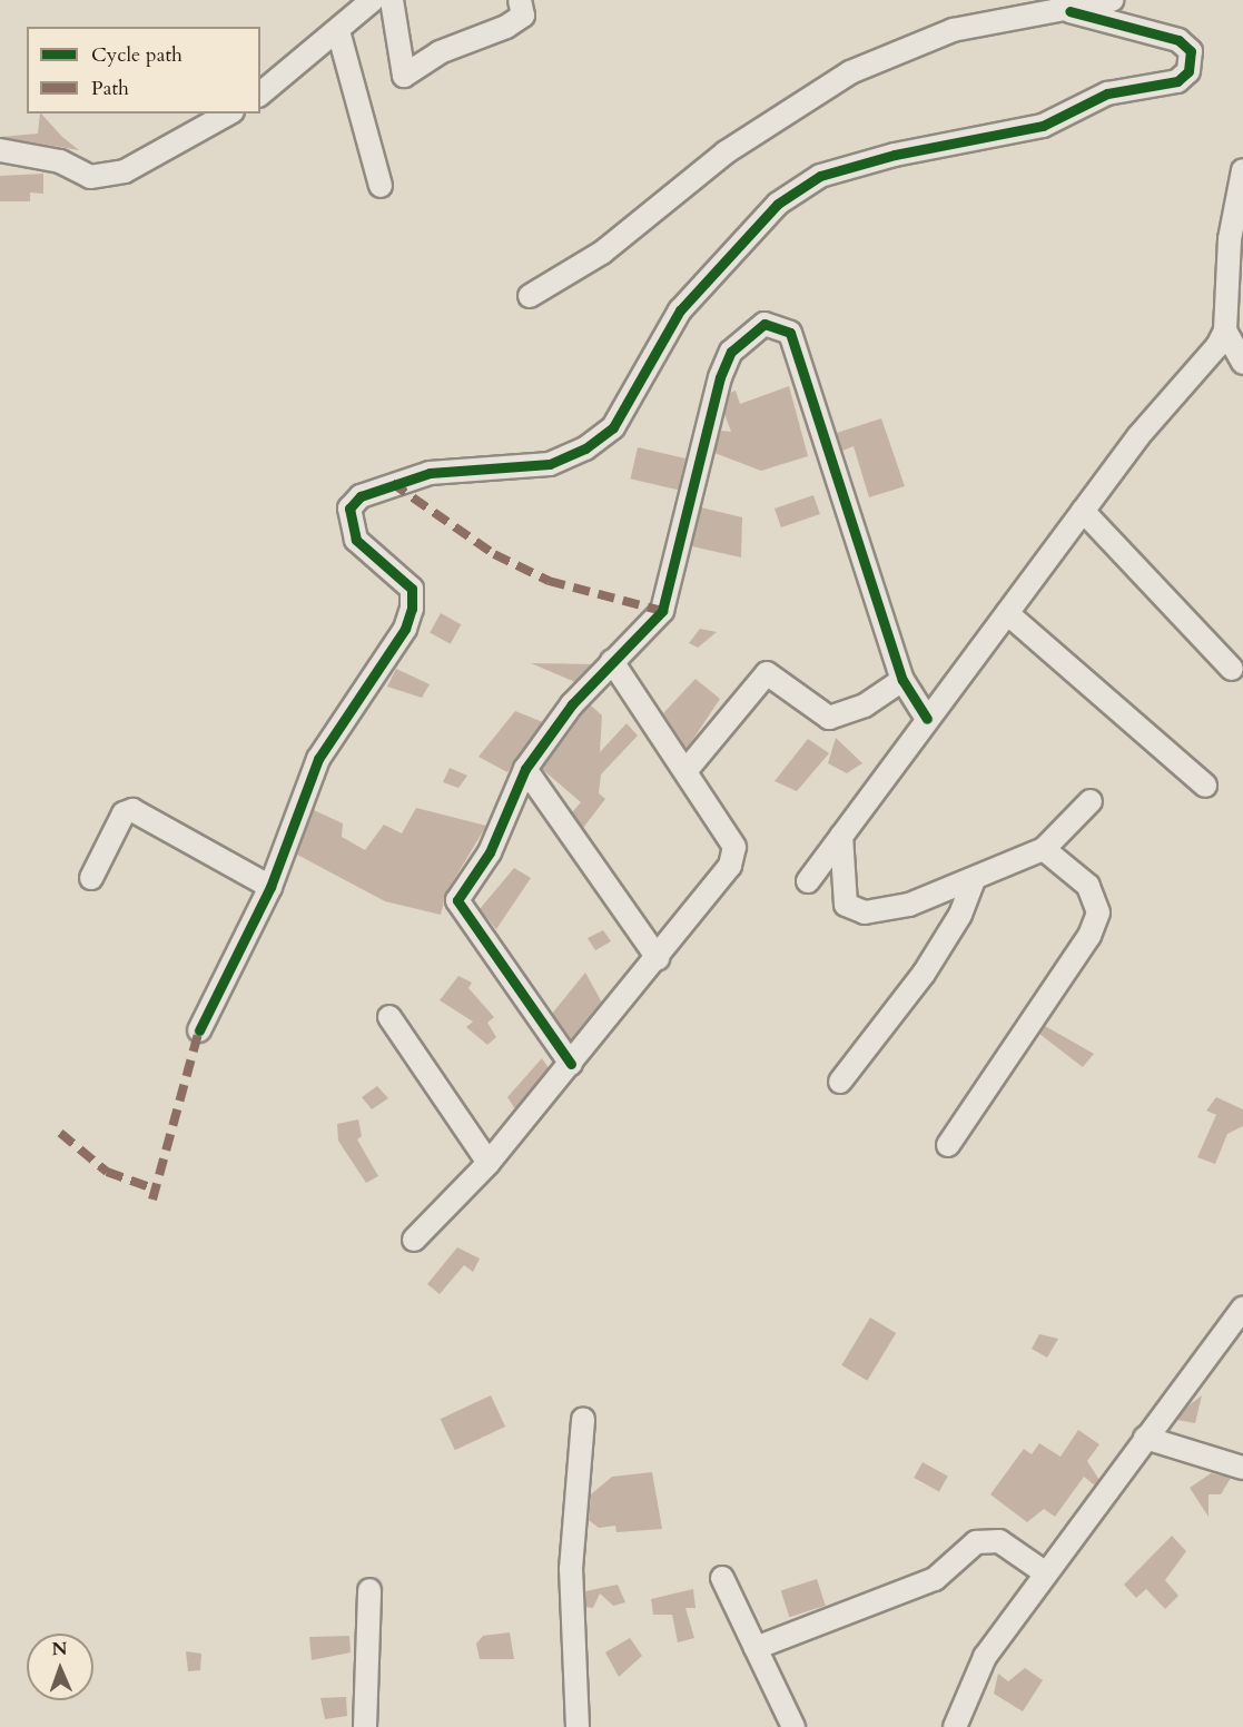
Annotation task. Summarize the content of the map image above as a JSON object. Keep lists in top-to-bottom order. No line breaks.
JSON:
{"legend":["Cycle path","Path"],"north":"top"}
